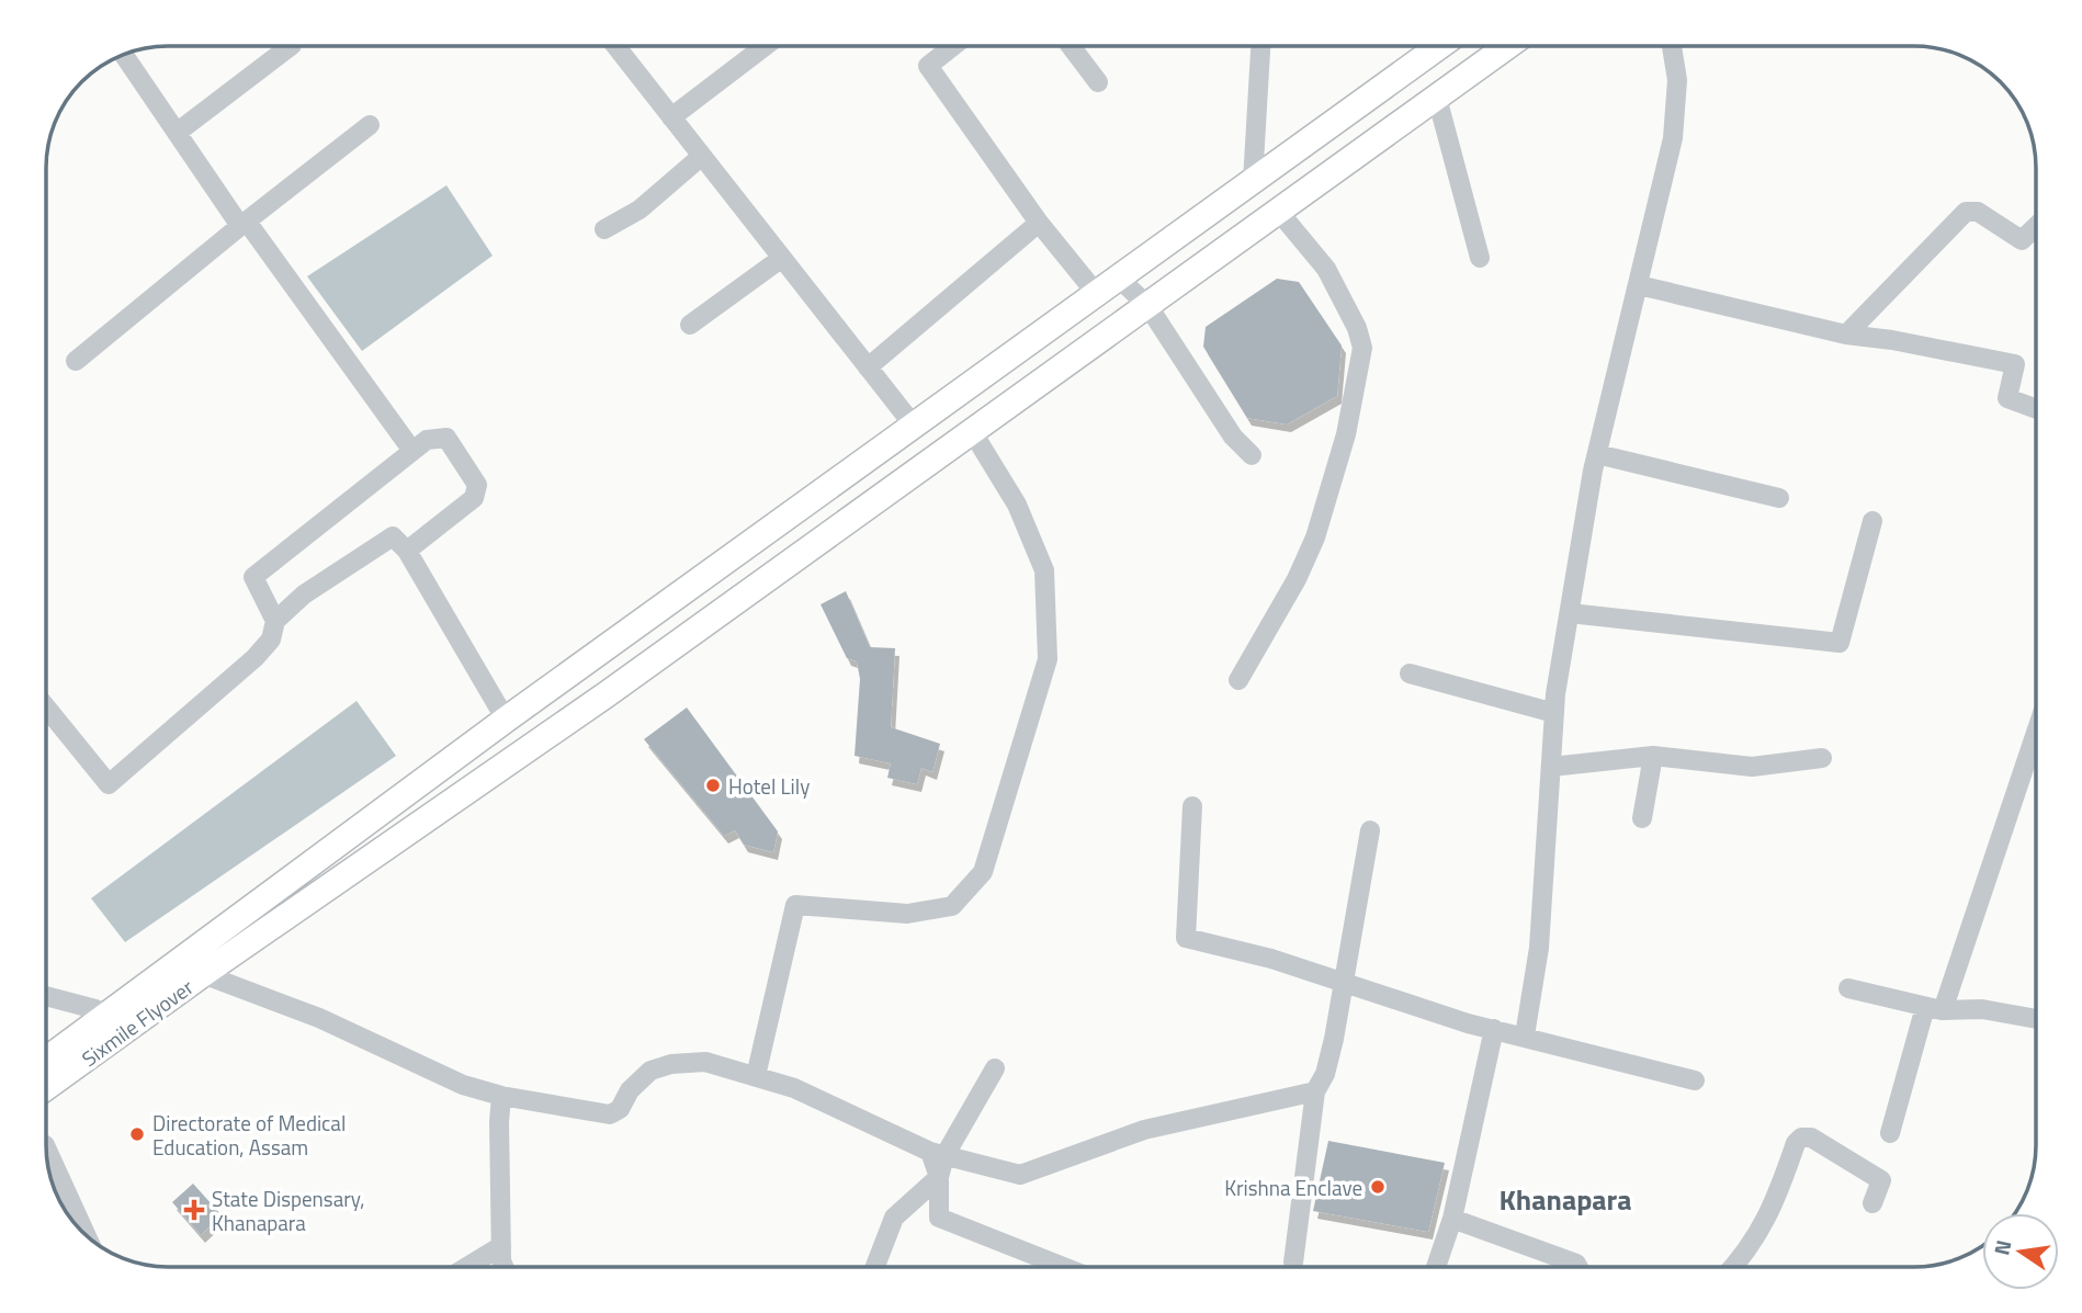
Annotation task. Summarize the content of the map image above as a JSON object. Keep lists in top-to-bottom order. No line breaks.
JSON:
{"streets":{"main road":["Sixmile Flyover"]},"districts":["Khanapara"],"places":{"other":["Hotel Lily","Directorate of Medical Education, Assam","Krishna Enclave"],"health":["State Dispensary, Khanapara"]},"north":"left"}
